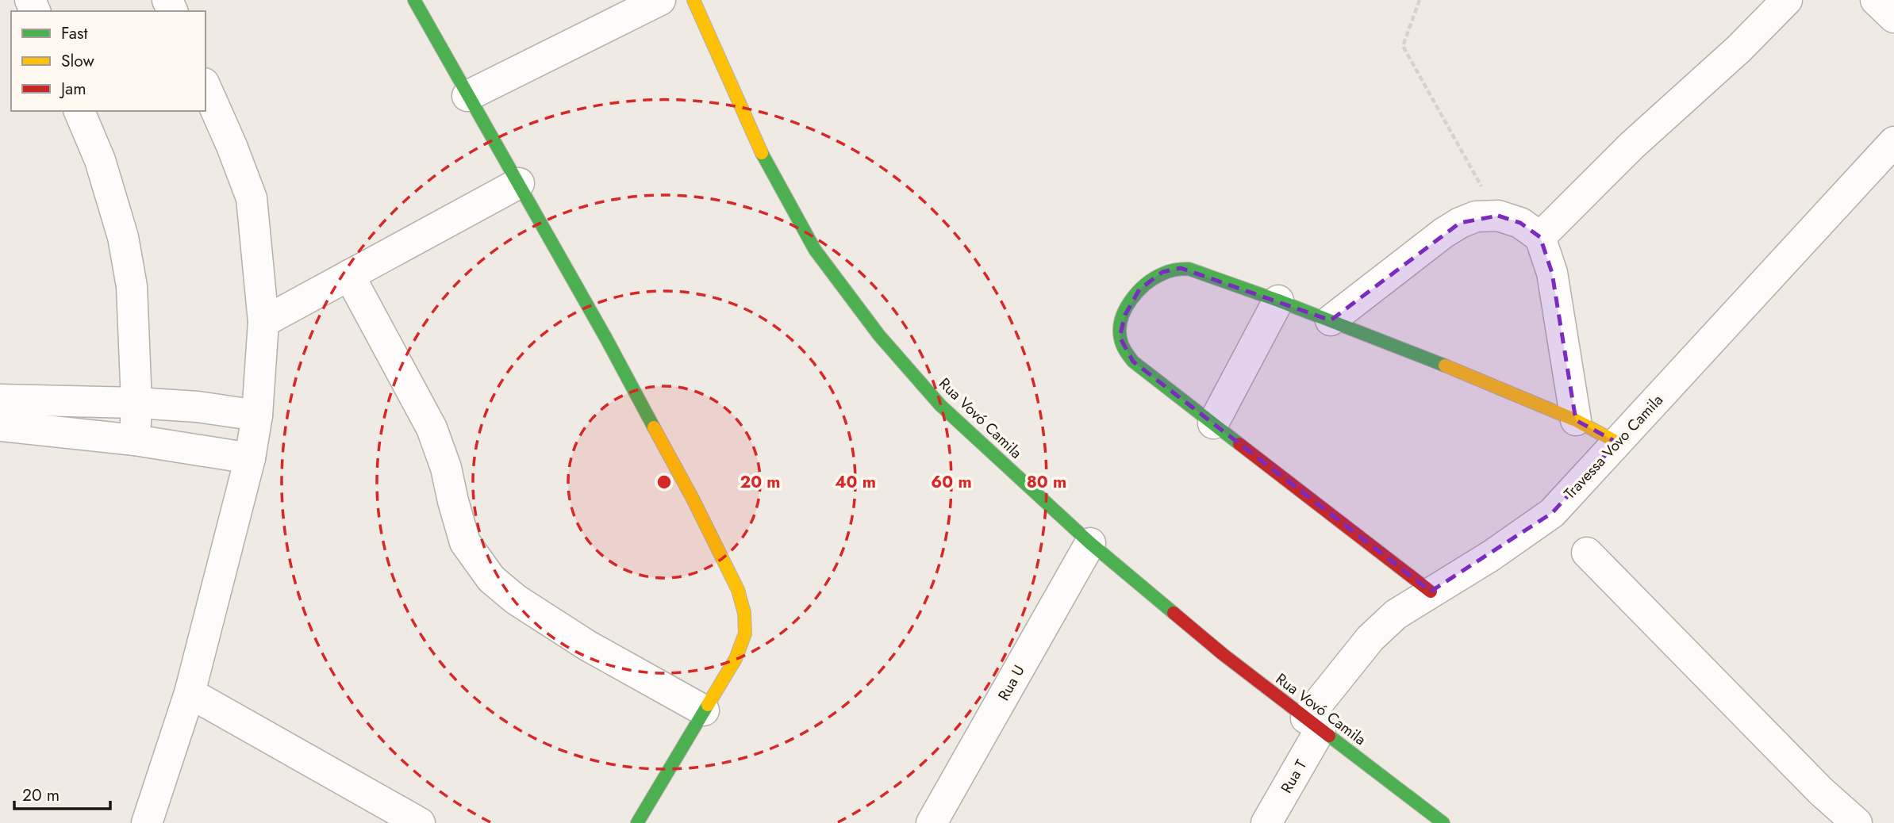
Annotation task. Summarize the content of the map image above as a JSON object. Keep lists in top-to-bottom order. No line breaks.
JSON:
{"streets":{"street":["Rua Vovó Camila","Travessa Vovo Camila","Rua U","Rua T"]},"crossings":[["Rua Vovó Camila","Travessa Vovo Camila"],["Rua Vovó Camila","Rua U"],["Rua Vovó Camila","Rua T"],["Travessa Vovo Camila","Rua T"]],"legend":["Fast","Slow","Jam"],"scale_bar":"20 m","rings":["20 m","40 m","60 m","80 m"]}
